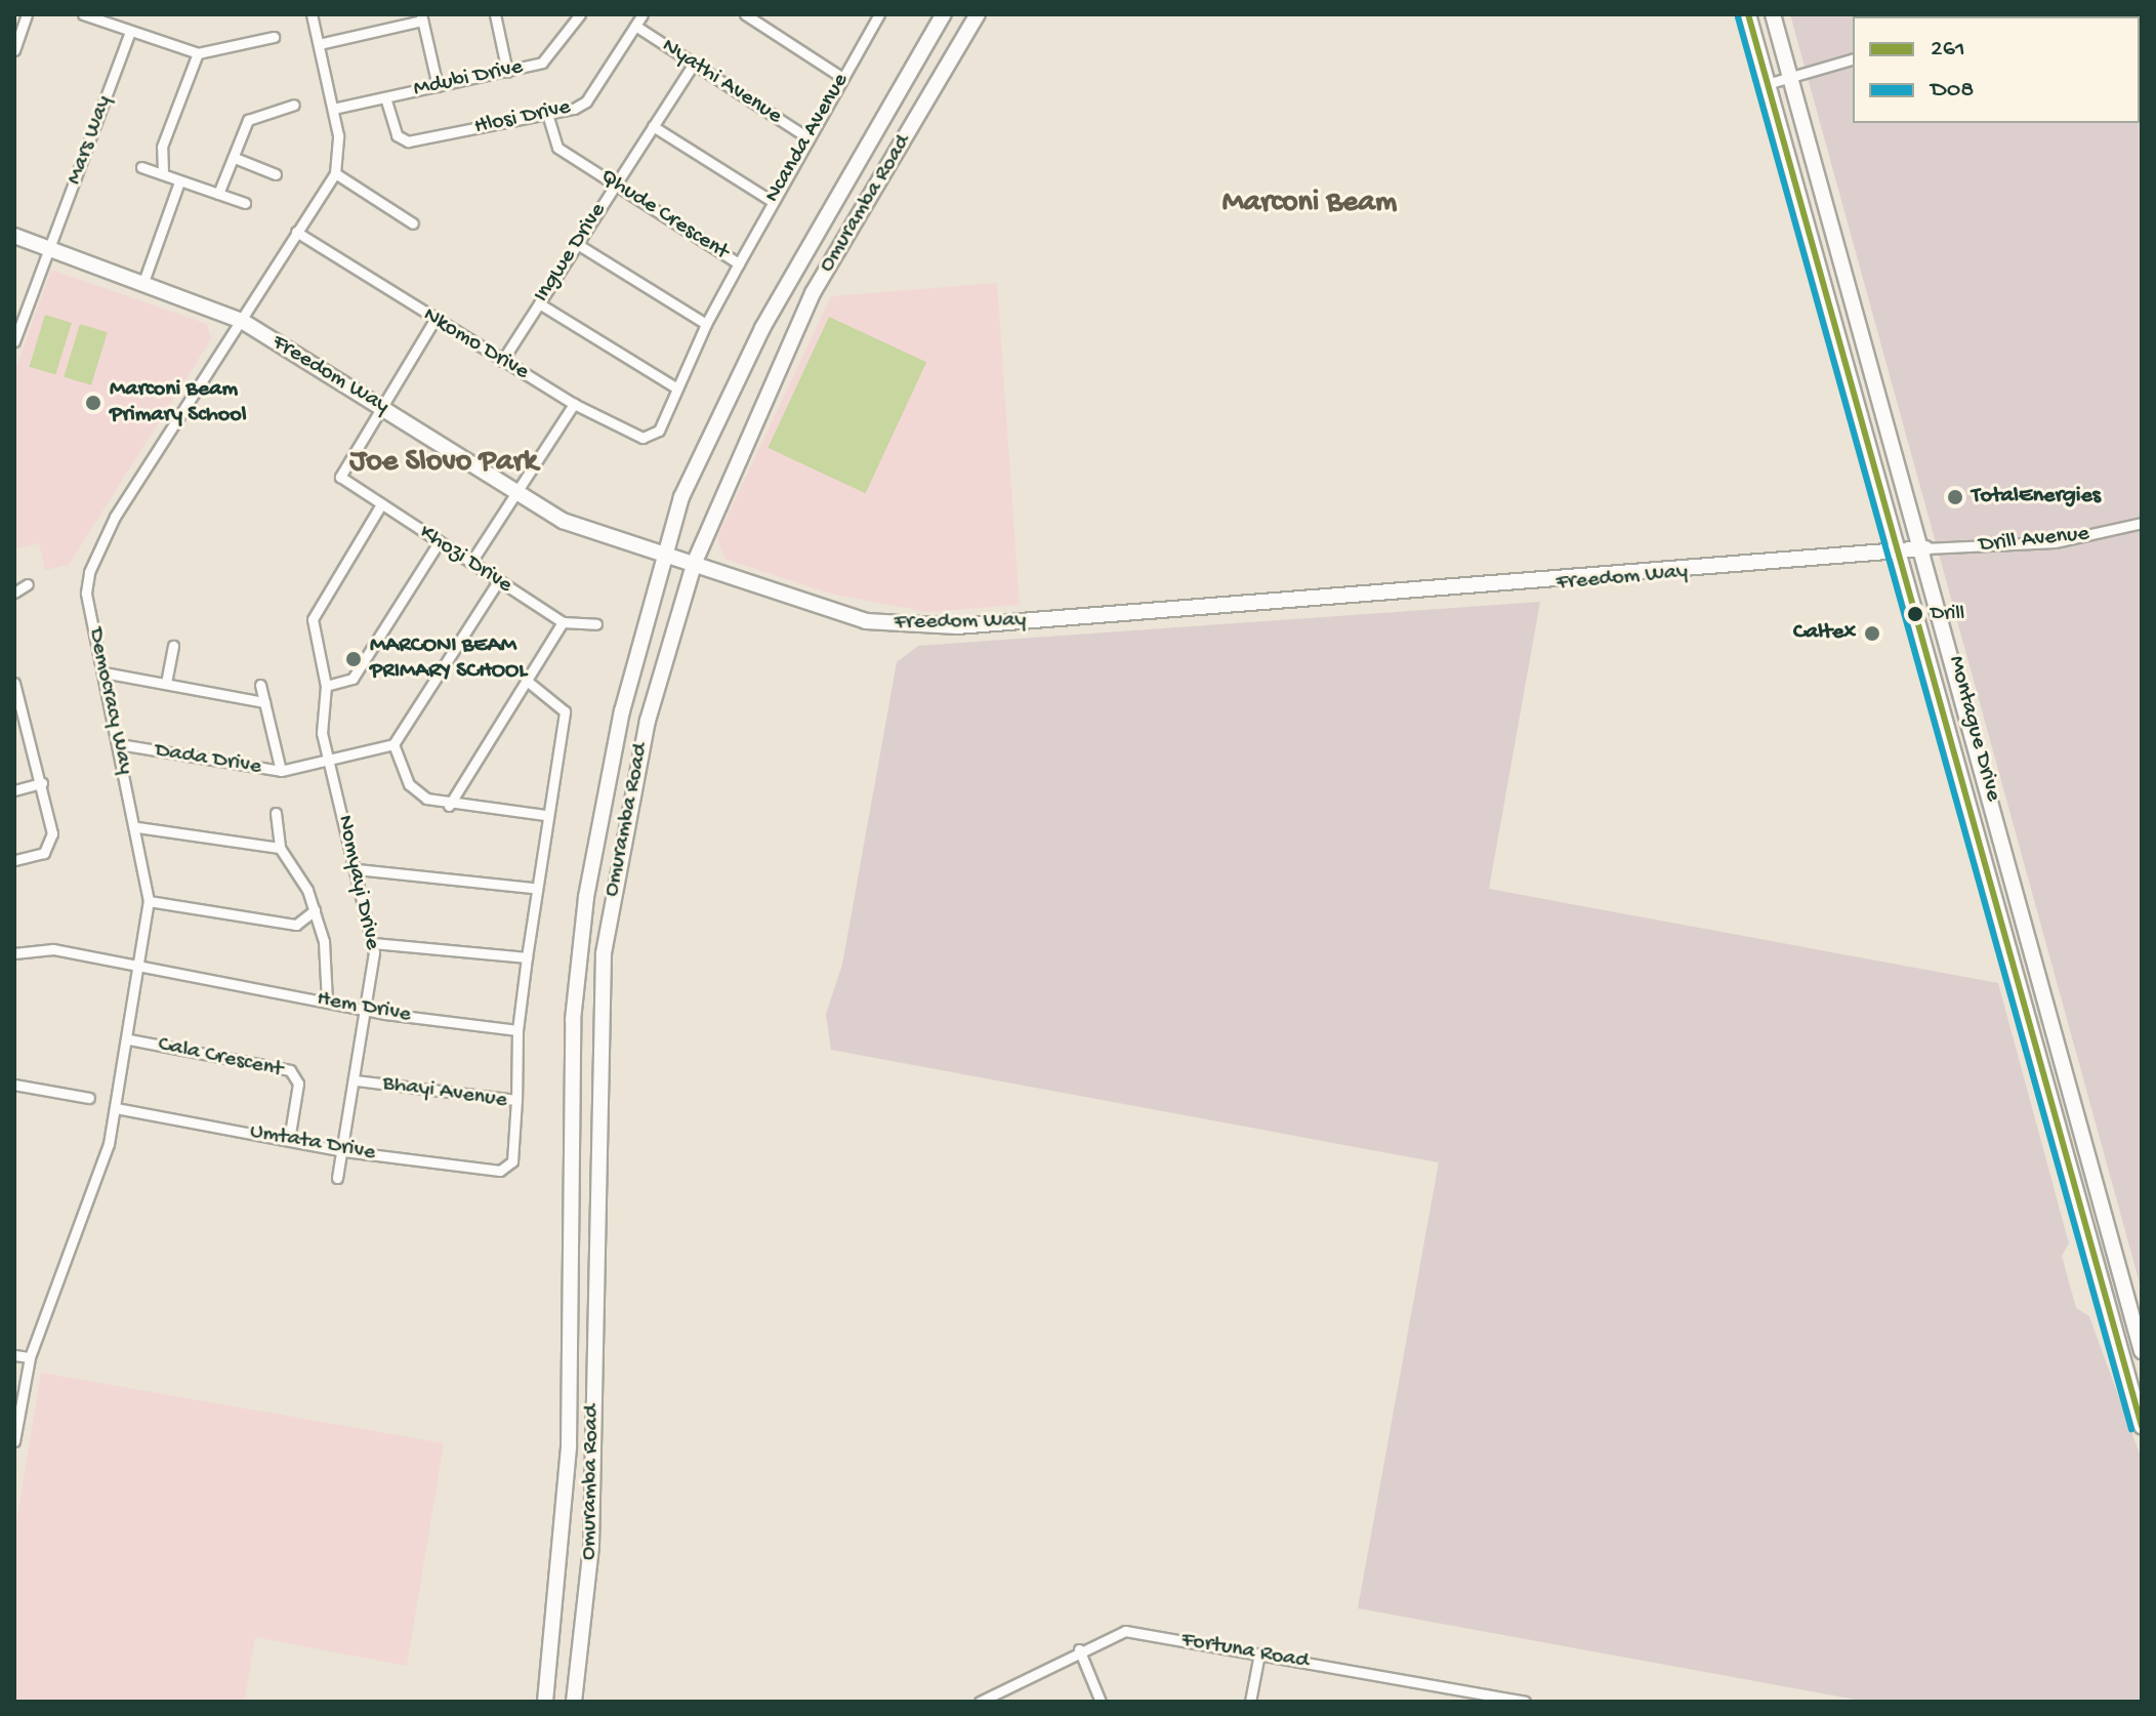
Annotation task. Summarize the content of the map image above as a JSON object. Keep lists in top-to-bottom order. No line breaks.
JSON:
{"streets":{"main road":["Omuramba Road","Freedom Way","Montague Drive"],"street":["Mdubi Drive","Nyathi Avenue","Hlosi Drive","Ncanda Avenue","Mars Way","Qhude Crescent","Ingwe Drive","Nkomo Drive","Drill Avenue","Khozi Drive","Democracy Way","Dada Drive","Nomyayi Drive","Hem Drive","Cala Crescent","Bhayi Avenue","Umtata Drive","Fortuna Road"]},"crossings":[["Mdubi Drive","Hlosi Drive"],["Nyathi Avenue","Hlosi Drive"],["Nyathi Avenue","Ncanda Avenue"],["Nyathi Avenue","Ingwe Drive"],["Hlosi Drive","Qhude Crescent"],["Ncanda Avenue","Qhude Crescent"],["Mars Way","Freedom Way"],["Omuramba Road","Freedom Way"],["Qhude Crescent","Ingwe Drive"],["Qhude Crescent","Nkomo Drive"],["Ingwe Drive","Nkomo Drive"],["Nkomo Drive","Democracy Way"],["Freedom Way","Drill Avenue"],["Freedom Way","Khozi Drive"],["Freedom Way","Democracy Way"],["Freedom Way","Montague Drive"],["Drill Avenue","Montague Drive"],["Khozi Drive","Nomyayi Drive"],["Democracy Way","Dada Drive"],["Democracy Way","Hem Drive"],["Democracy Way","Cala Crescent"],["Democracy Way","Umtata Drive"],["Dada Drive","Nomyayi Drive"],["Nomyayi Drive","Hem Drive"],["Nomyayi Drive","Bhayi Avenue"],["Nomyayi Drive","Umtata Drive"],["Cala Crescent","Umtata Drive"],["Bhayi Avenue","Umtata Drive"]],"districts":["Marconi Beam","Joe Slovo Park"],"places":["Marconi Beam Primary School","TotalEnergies","Drill","Caltex","MARCONI BEAM PRIMARY SCHOOL"],"lines":["transit line 261","transit line D08"],"legend":["261","D08"]}
